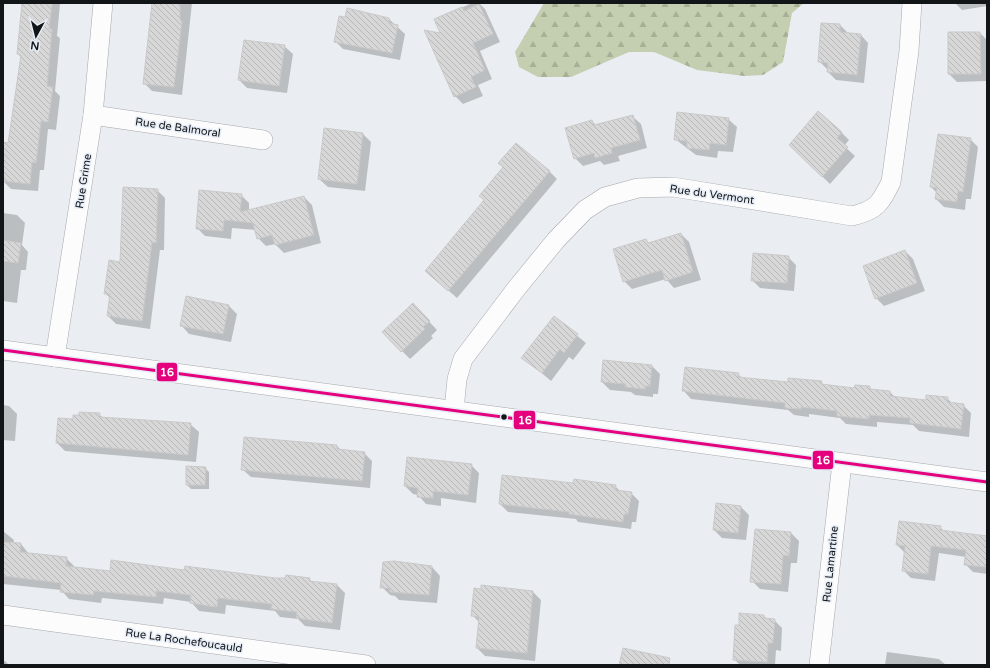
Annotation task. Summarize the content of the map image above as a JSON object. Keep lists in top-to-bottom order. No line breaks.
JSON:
{"streets":{"street":["Rue de Balmoral","Rue Grime","Rue du Vermont","Rue Lamartine","Rue La Rochefoucauld"]},"crossings":[["Rue de Balmoral","Rue Grime"]],"lines":["transit line 16"],"north":"bottom"}
